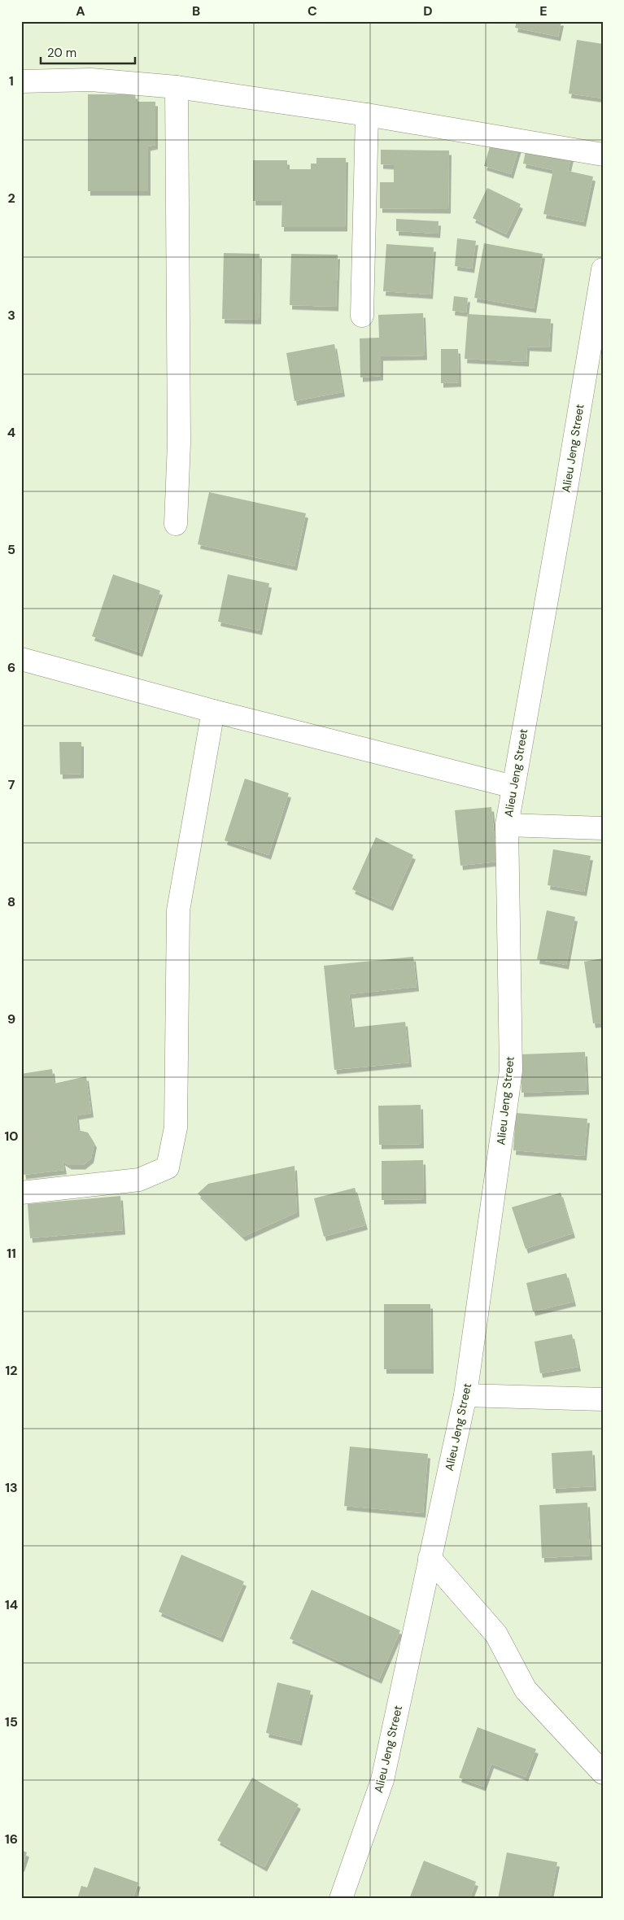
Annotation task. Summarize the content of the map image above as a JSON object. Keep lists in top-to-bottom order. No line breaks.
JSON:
{"streets":{"street":["Alieu Jeng Street"]},"scale_bar":"20 m","grid":{"columns":["A","B","C","D","E"],"rows":["1","2","3","4","5","6","7","8","9","10","11","12","13","14","15","16"]}}
